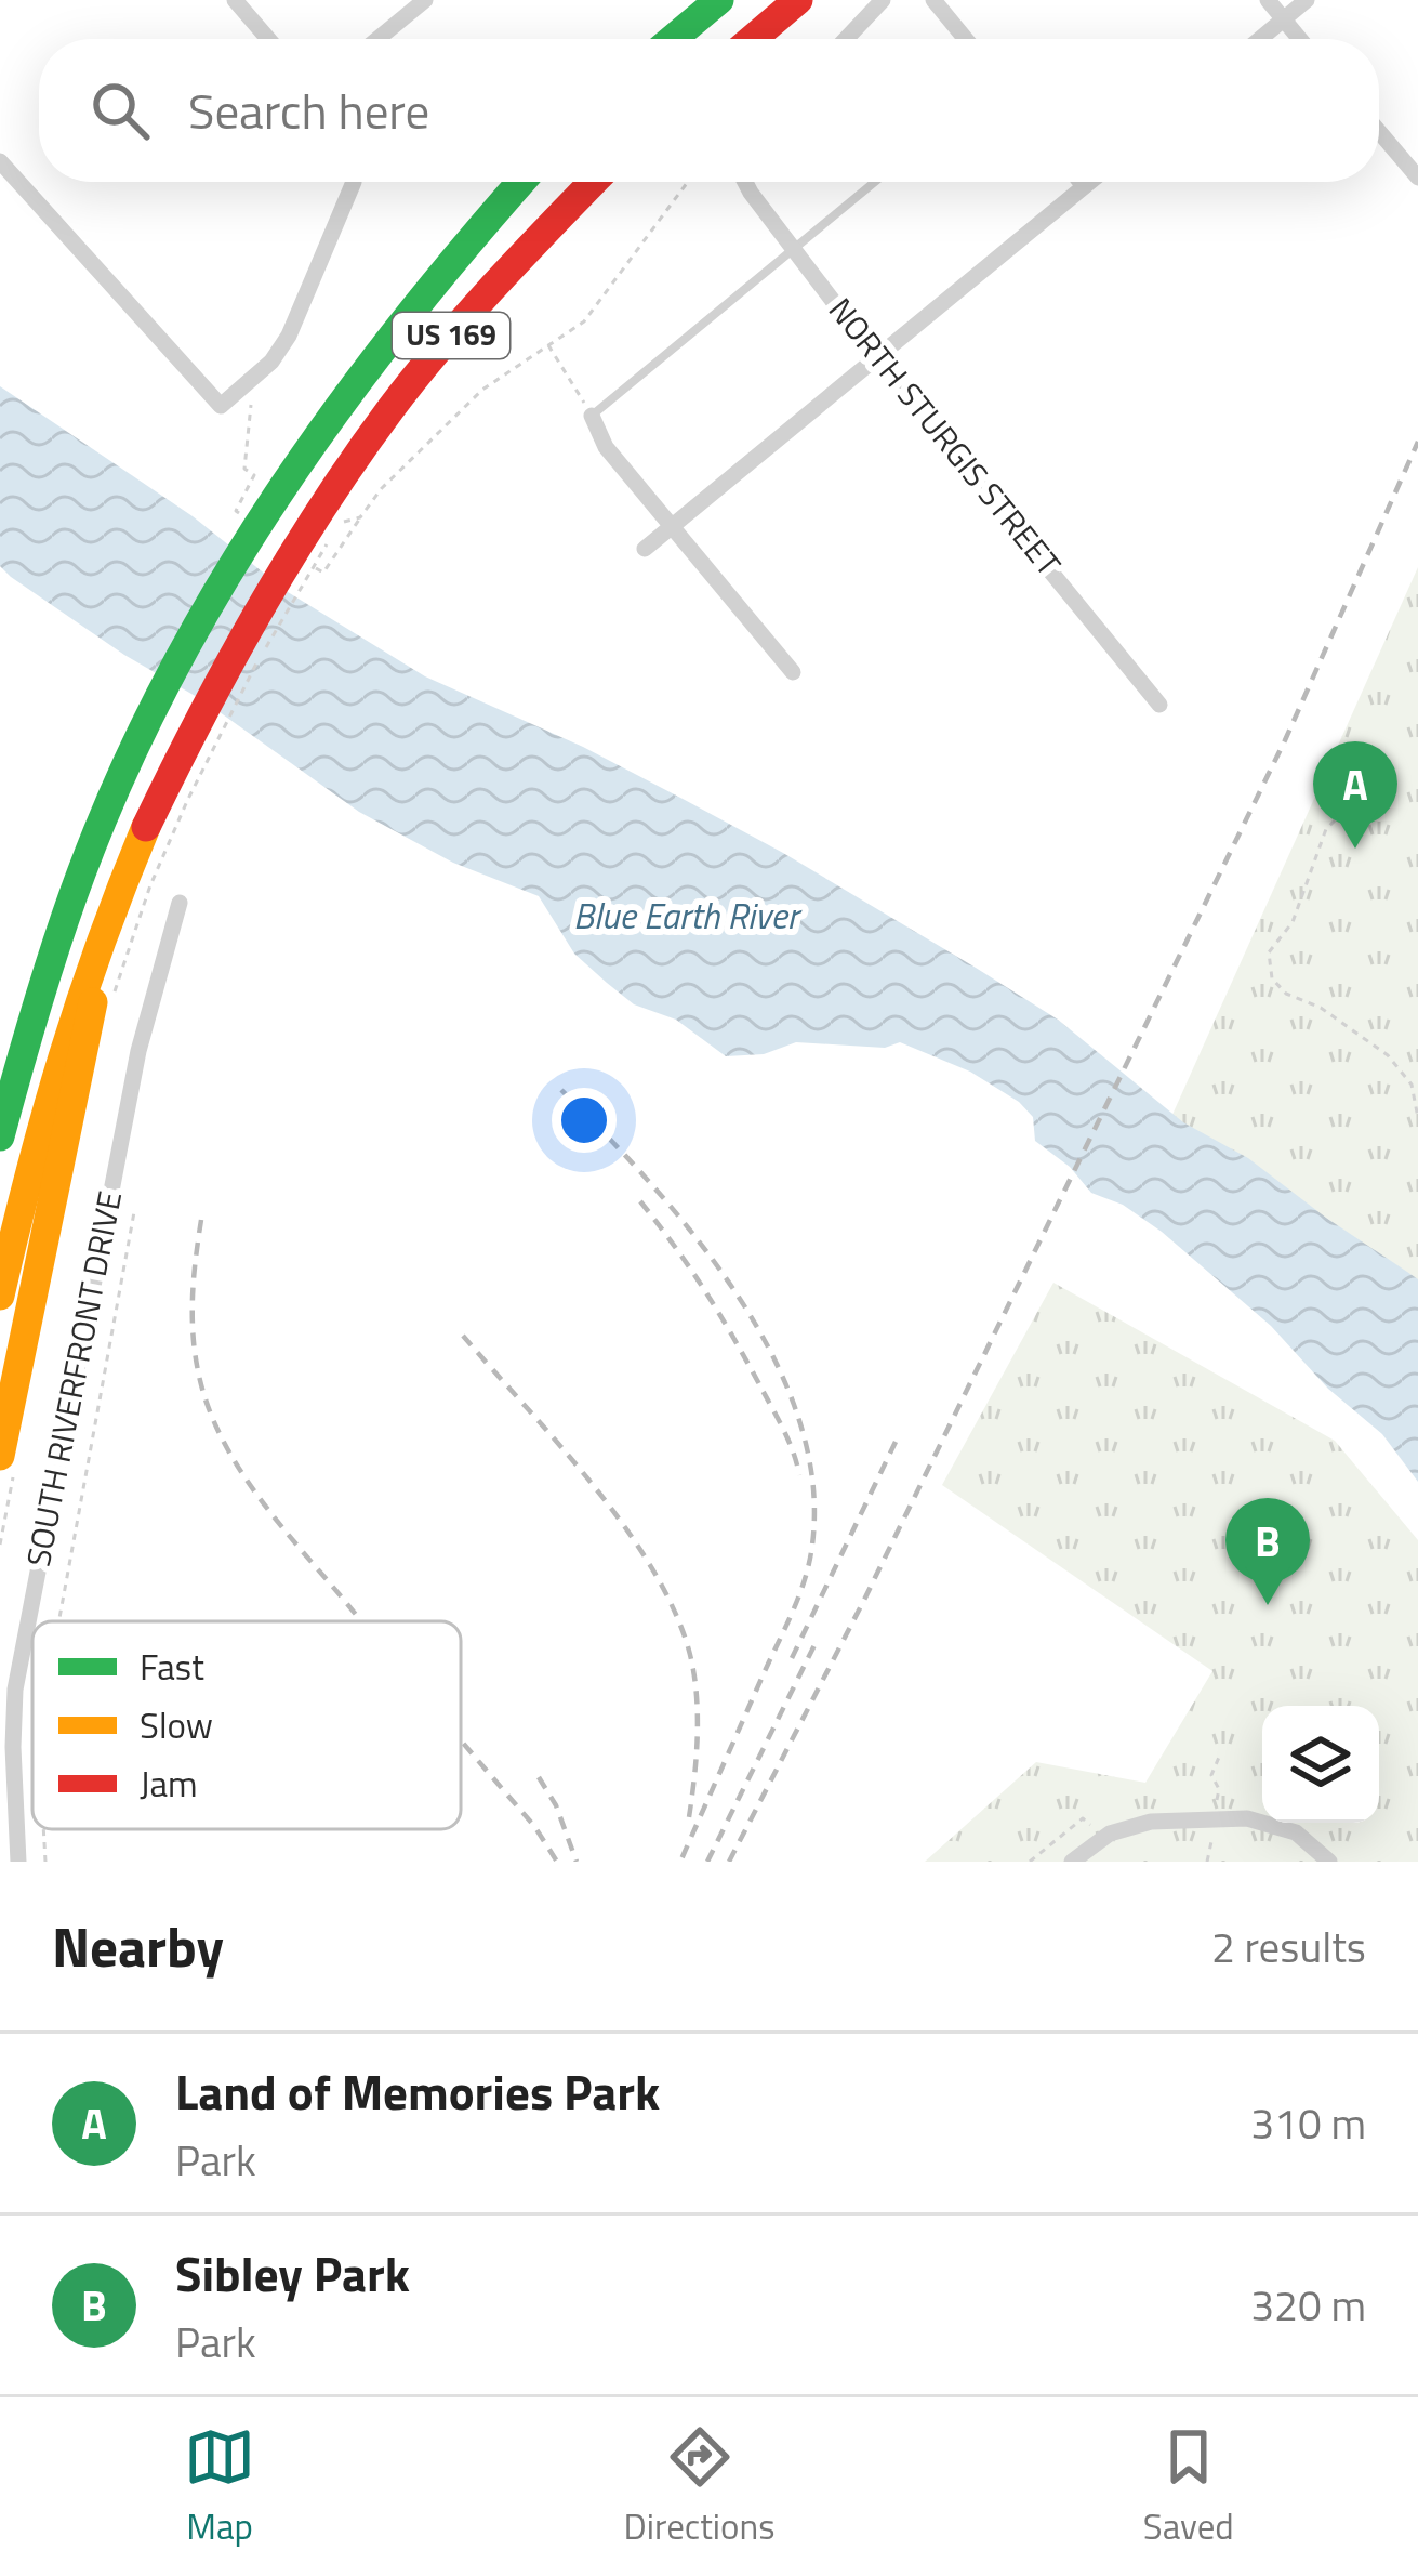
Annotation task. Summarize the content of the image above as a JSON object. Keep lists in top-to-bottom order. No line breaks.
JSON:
{"streets":{"highway":["US 169"],"street":["NORTH STURGIS STREET","SOUTH RIVERFRONT DRIVE"]},"water":["Blue Earth River"],"legend":["Fast","Slow","Jam"],"page":{"search":"Search here","pins":["A","B"],"heading":["Nearby","2 results"],"list":[{"mark":"A","name":"Land of Memories Park","note":"Park","value":"310 m"},{"mark":"B","name":"Sibley Park","note":"Park","value":"320 m"}],"nav":["Map","Directions","Saved"]}}
